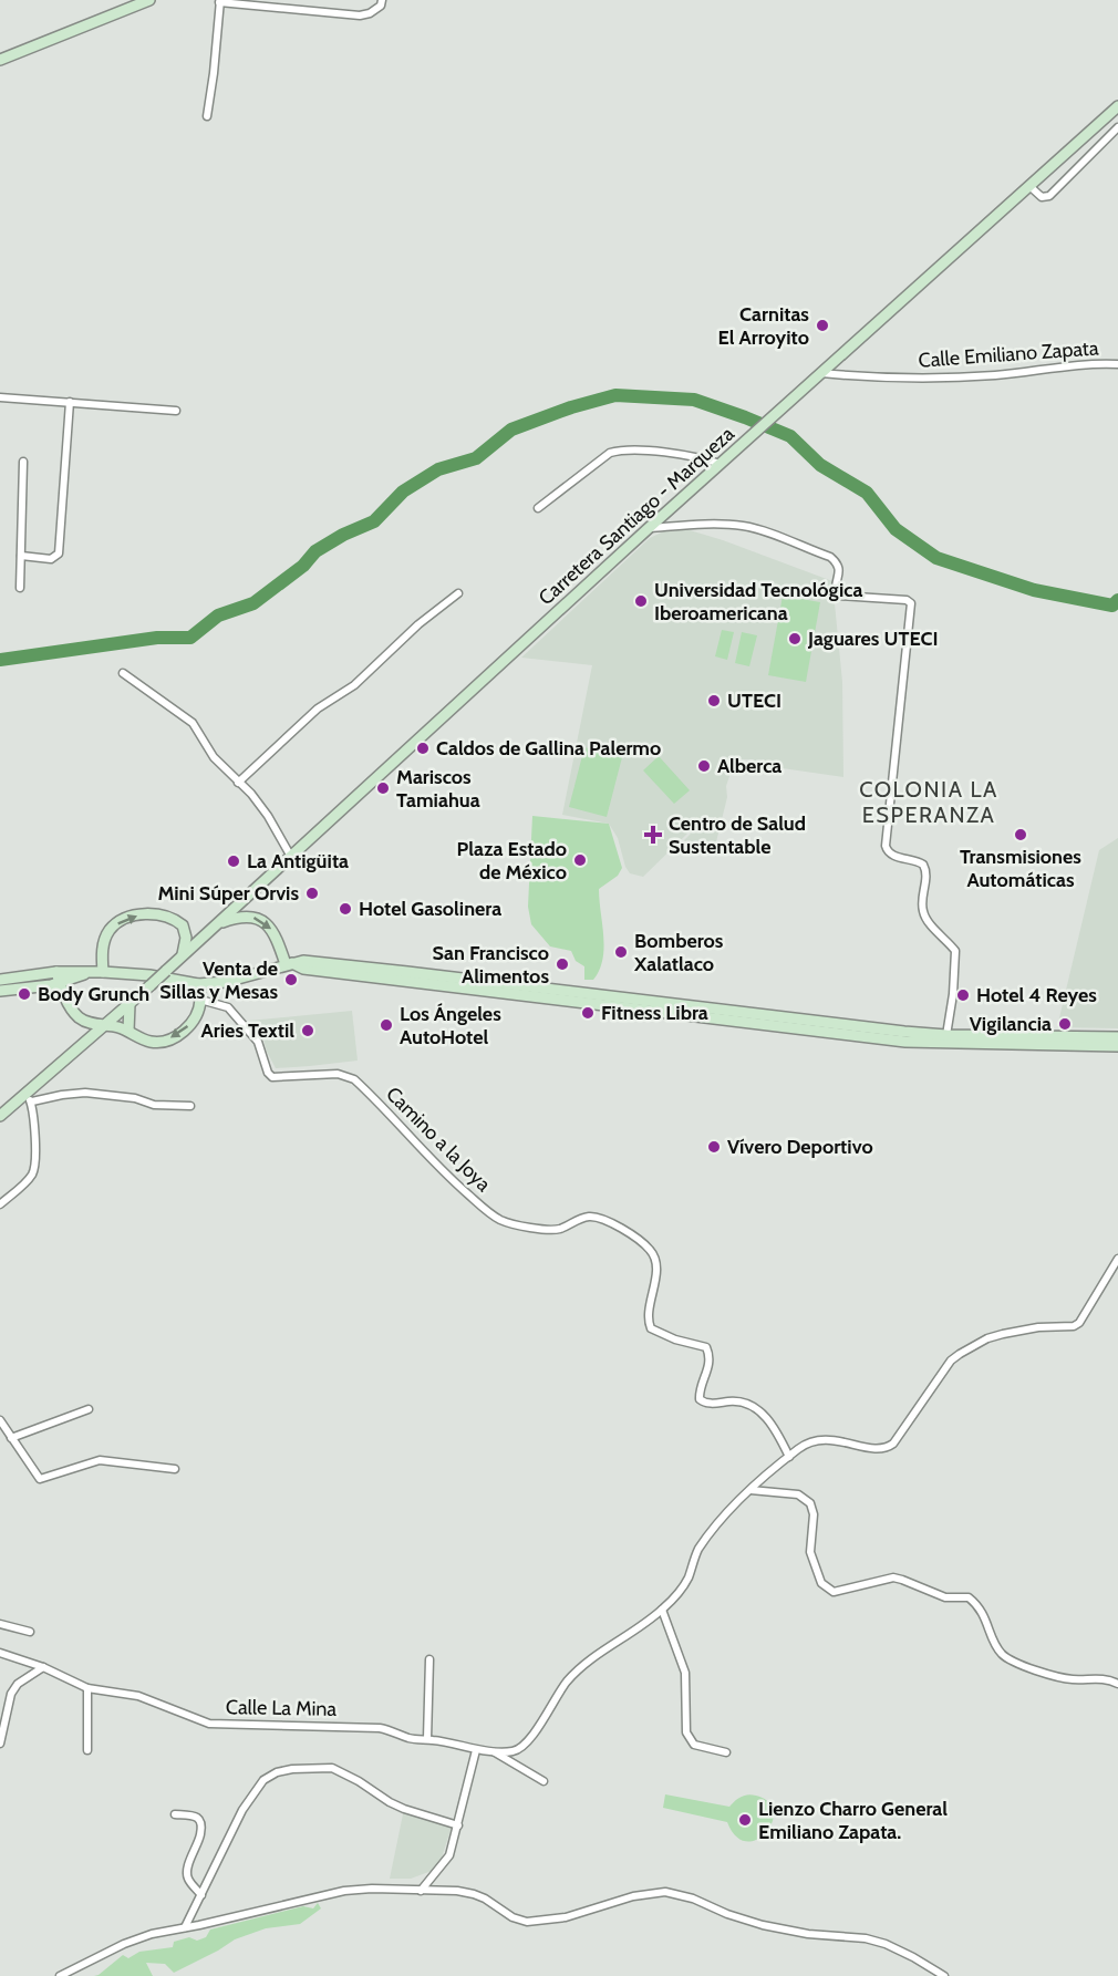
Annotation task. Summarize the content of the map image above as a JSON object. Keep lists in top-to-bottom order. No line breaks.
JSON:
{"streets":{"main road":["Carretera Santiago - Marqueza"],"street":["Calle Emiliano Zapata","Camino a la Joya","Calle La Mina"]},"crossings":[["Calle Emiliano Zapata","Carretera Santiago - Marqueza"]],"districts":["COLONIA LA ESPERANZA"],"places":{"other":["Carnitas El Arroyito","Universidad Tecnológica Iberoamericana","Jaguares UTECI","UTECI","Caldos de Gallina Palermo","Alberca","Mariscos Tamiahua","Transmisiones Automáticas","Plaza Estado de México","La Antigüita","Mini Súper Orvis","Hotel Gasolinera","Bomberos Xalatlaco","San Francisco Alimentos","Venta de Sillas y Mesas","Body Grunch","Hotel 4 Reyes","Fitness Libra","Vigilancia","Los Ángeles AutoHotel","Aries Textil","Vívero Deportivo","Lienzo Charro General Emiliano Zapata."],"health":["Centro de Salud Sustentable"]}}
